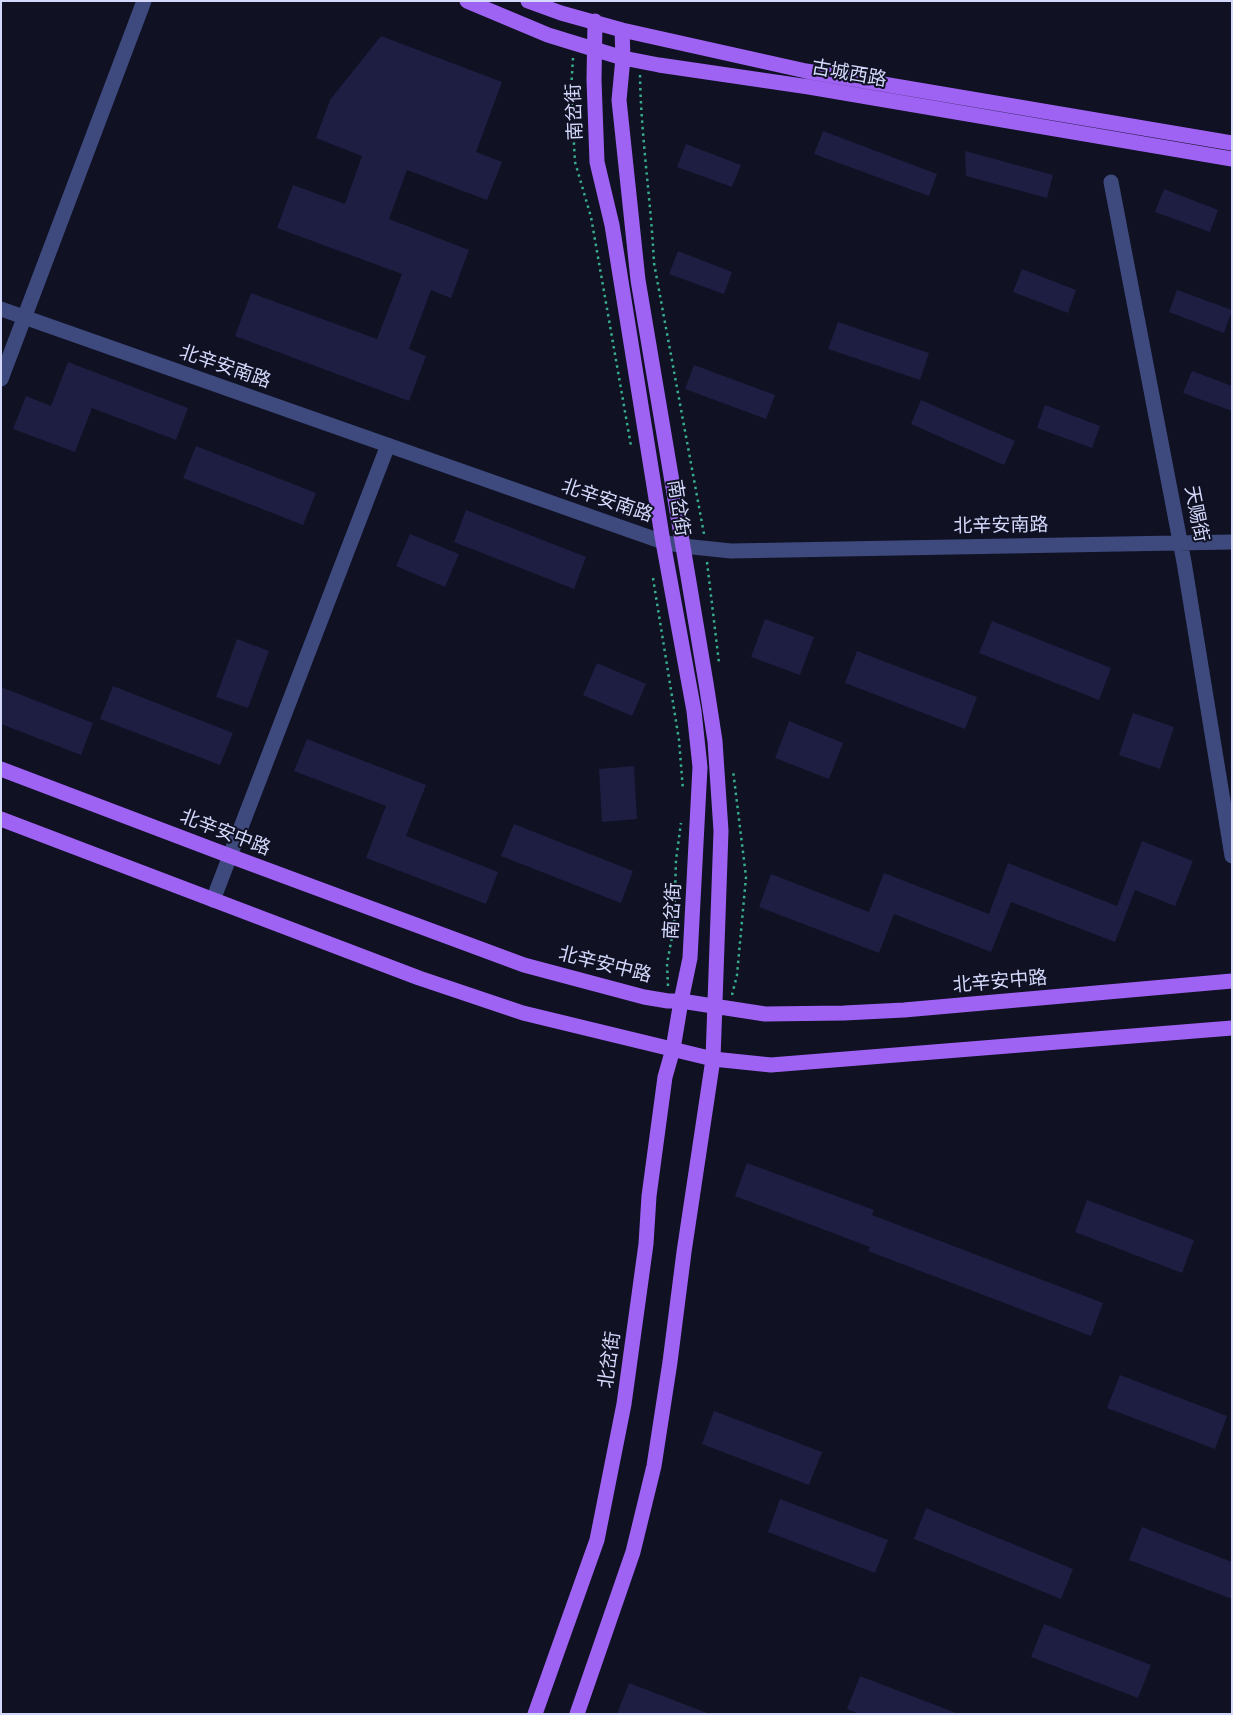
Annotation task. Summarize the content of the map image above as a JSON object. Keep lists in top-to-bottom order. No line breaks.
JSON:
{"streets":{"main road":["古城西路","南岔街","北辛安中路","北岔街"],"street":["北辛安南路","天赐街"]},"crossings":[["古城西路","南岔街"],["南岔街","北辛安南路"],["南岔街","北辛安中路"],["南岔街","北岔街"],["北辛安南路","天赐街"],["北辛安中路","北岔街"]]}
